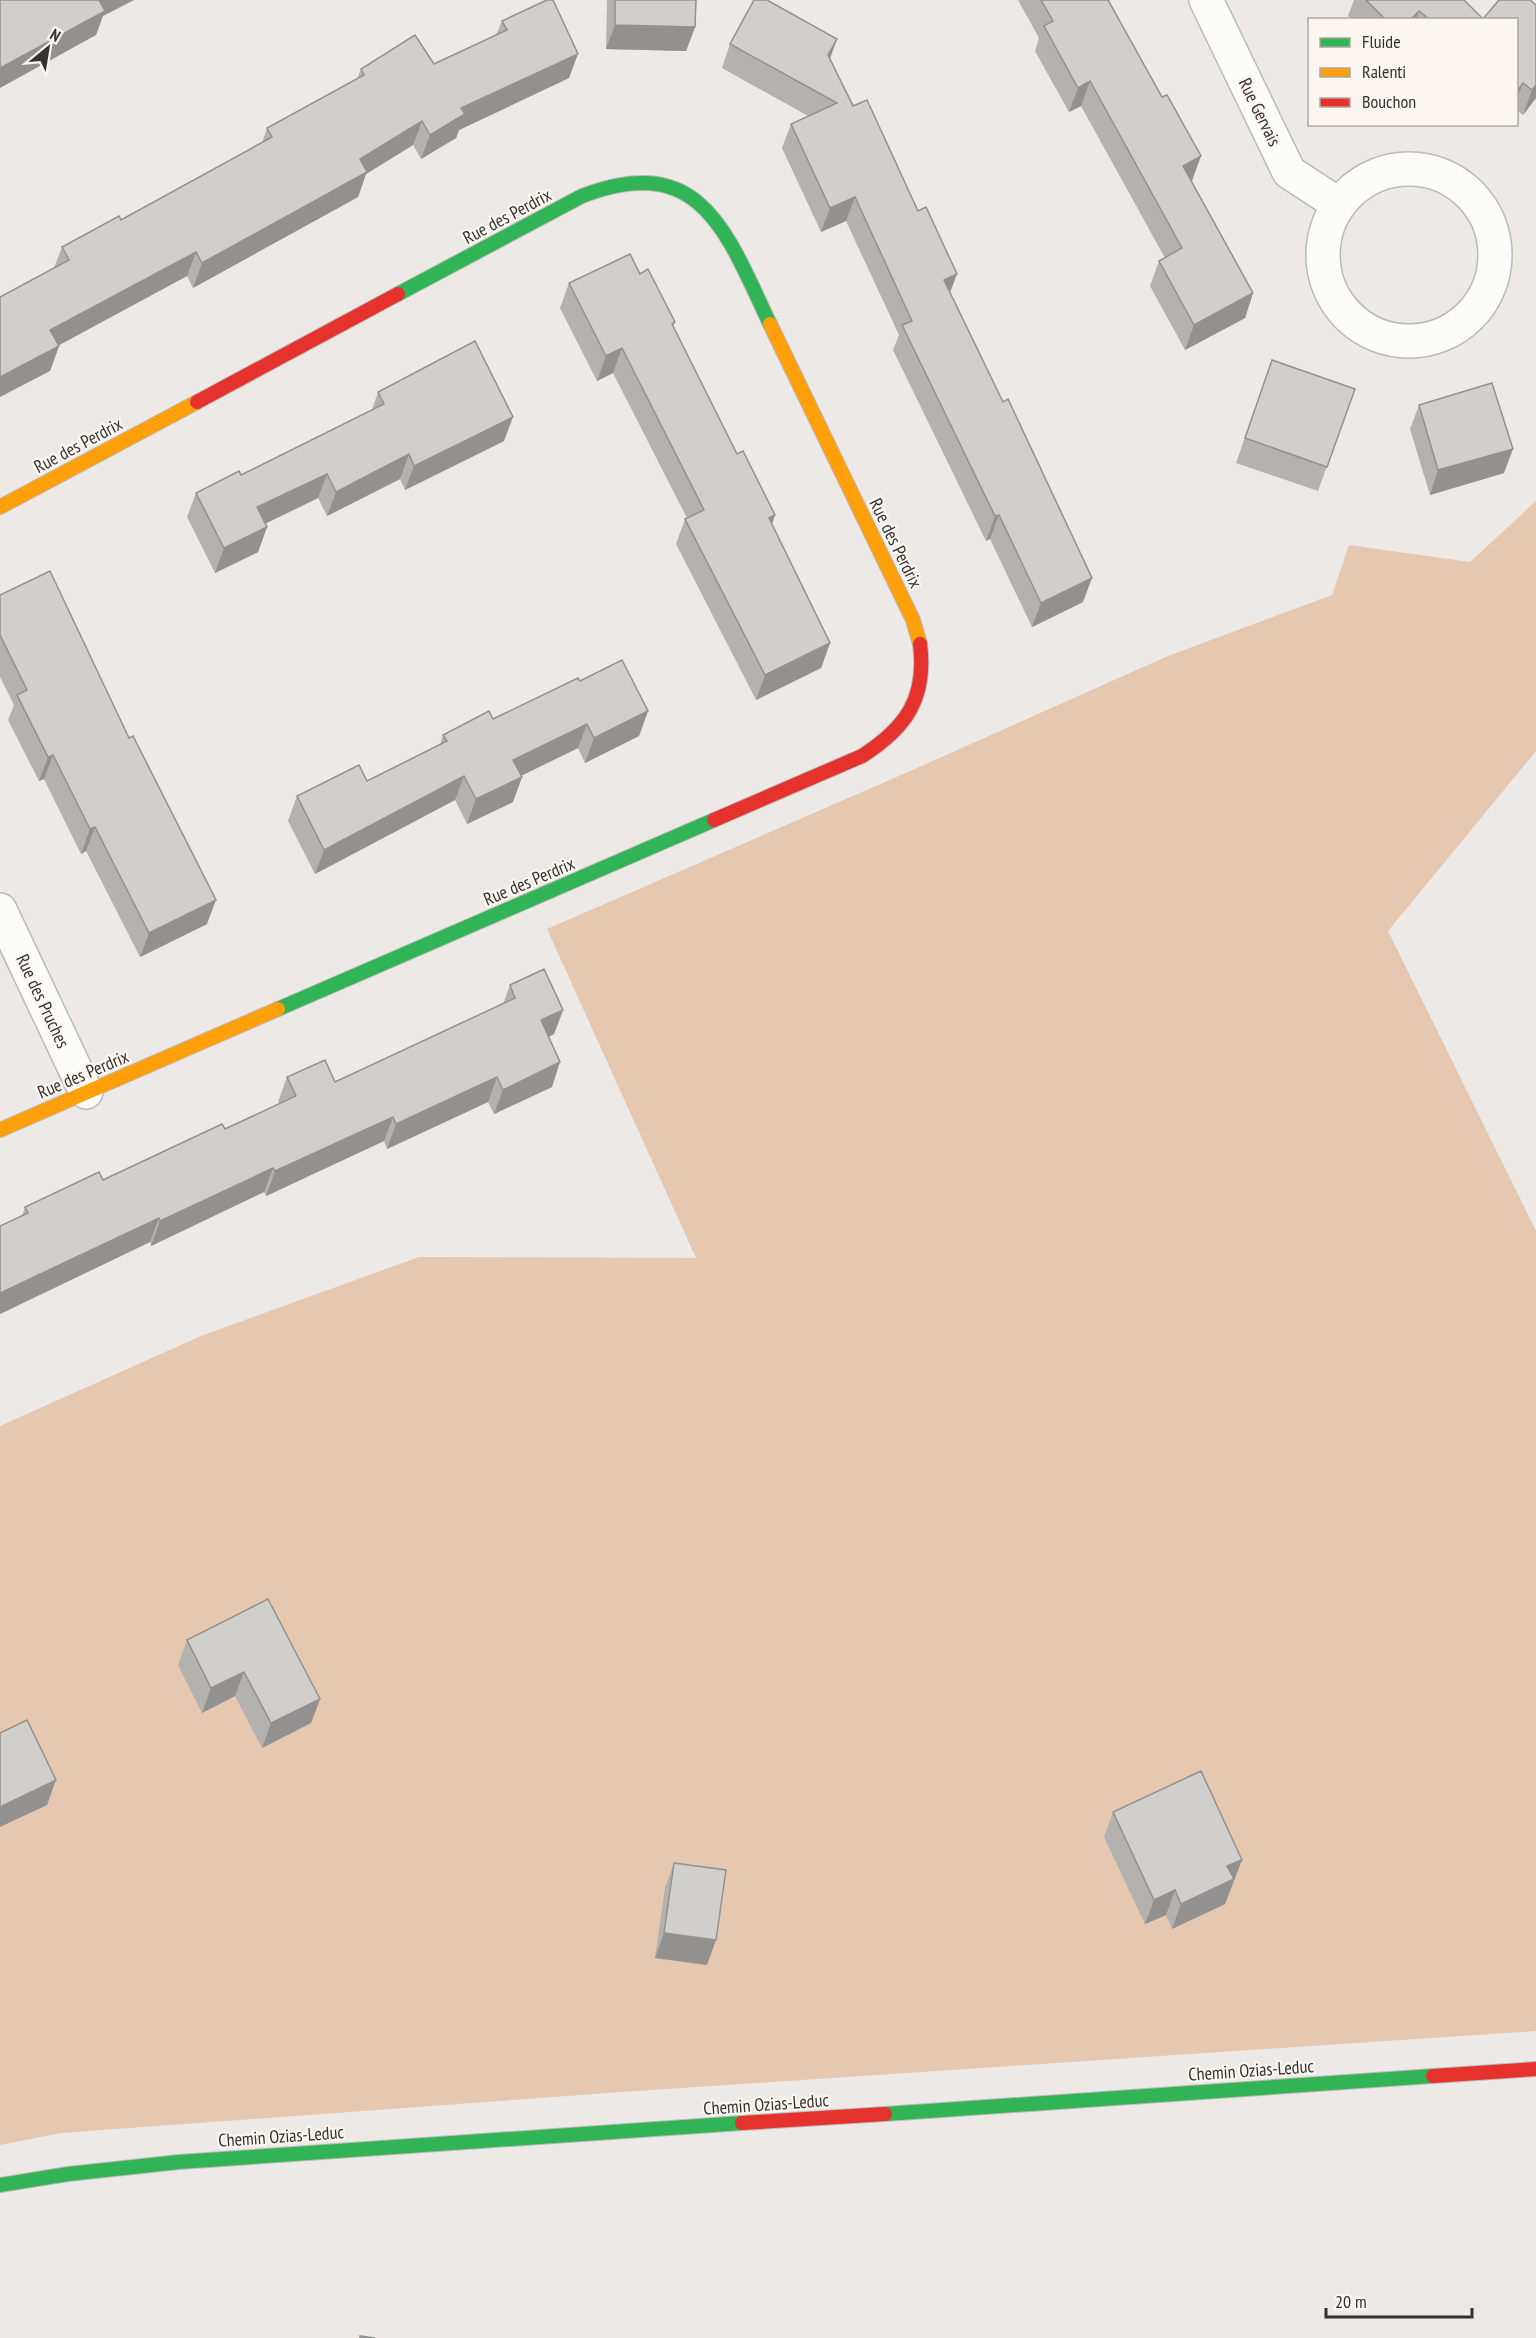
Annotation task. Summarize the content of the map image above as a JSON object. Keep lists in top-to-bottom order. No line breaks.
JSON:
{"streets":{"street":["Rue Gervais","Rue des Perdrix","Rue des Pruches","Chemin Ozias-Leduc"]},"crossings":[["Rue des Perdrix","Rue des Pruches"]],"legend":["Fluide","Ralenti","Bouchon"],"scale_bar":"20 m","north":"top right"}
